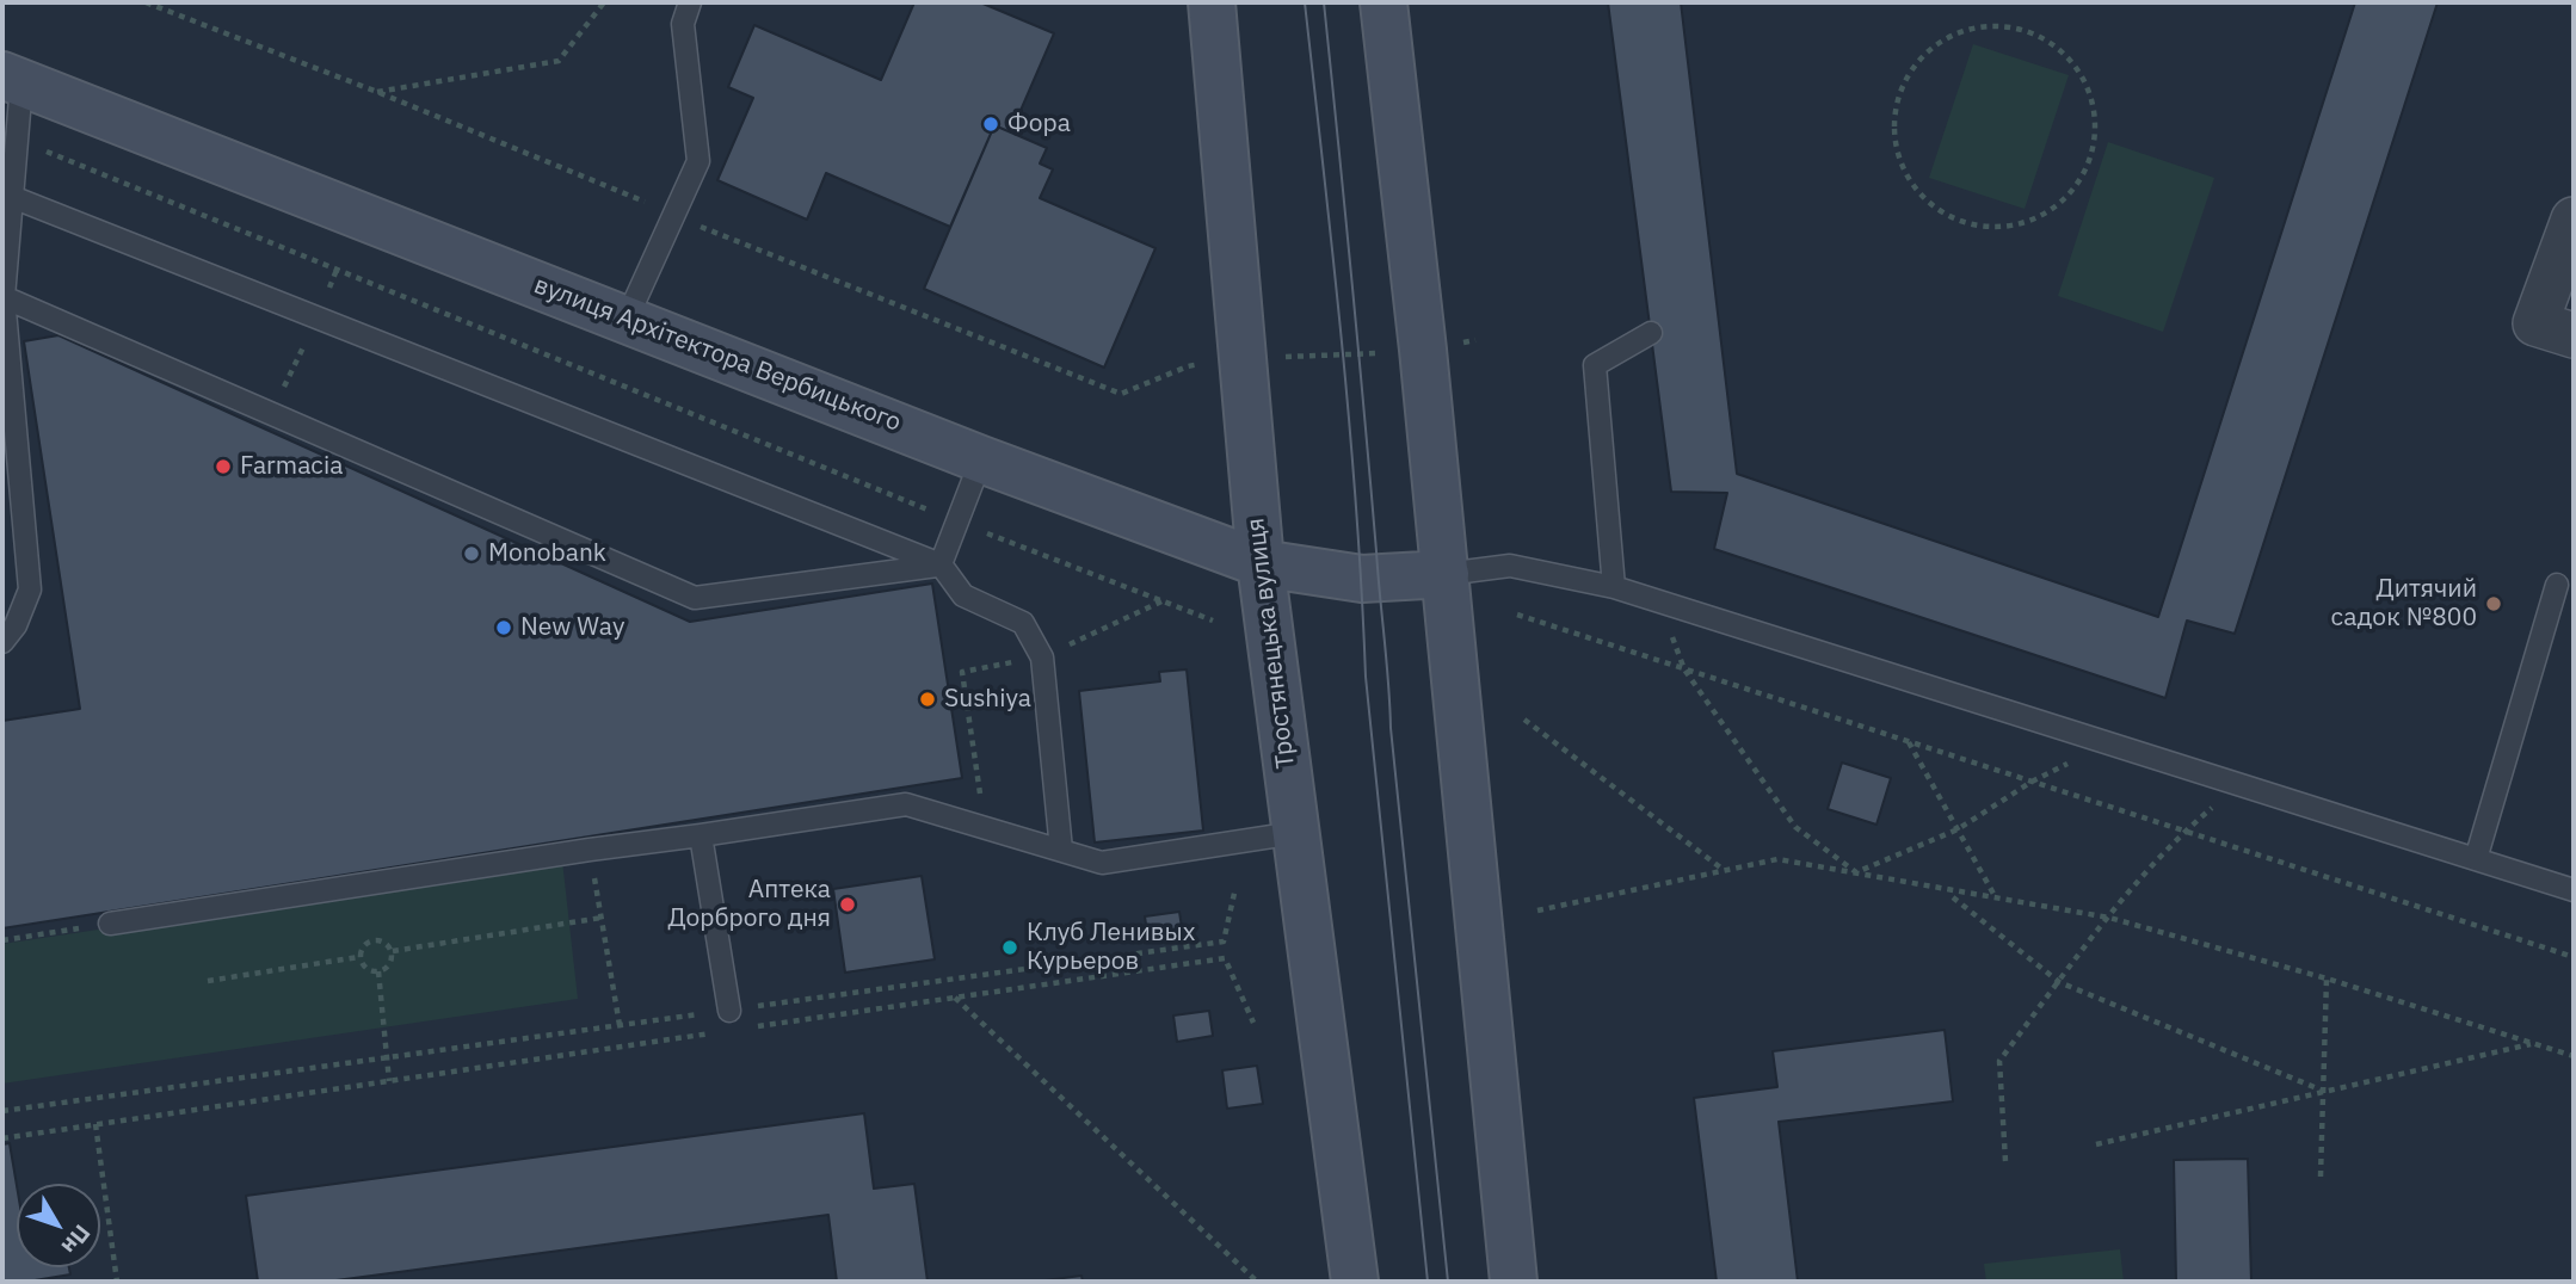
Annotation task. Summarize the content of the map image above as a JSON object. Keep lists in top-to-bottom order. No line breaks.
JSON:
{"streets":{"main road":["вулиця Архітектора Вербицького","Тростянецька вулиця"]},"crossings":[["вулиця Архітектора Вербицького","Тростянецька вулиця"]],"places":["Фора","Farmacia","Monobank","Дитячий садок №800","New Way","Sushiya","Аптека Дорброго дня","Клуб Ленивых Курьеров"],"north":"bottom right"}
